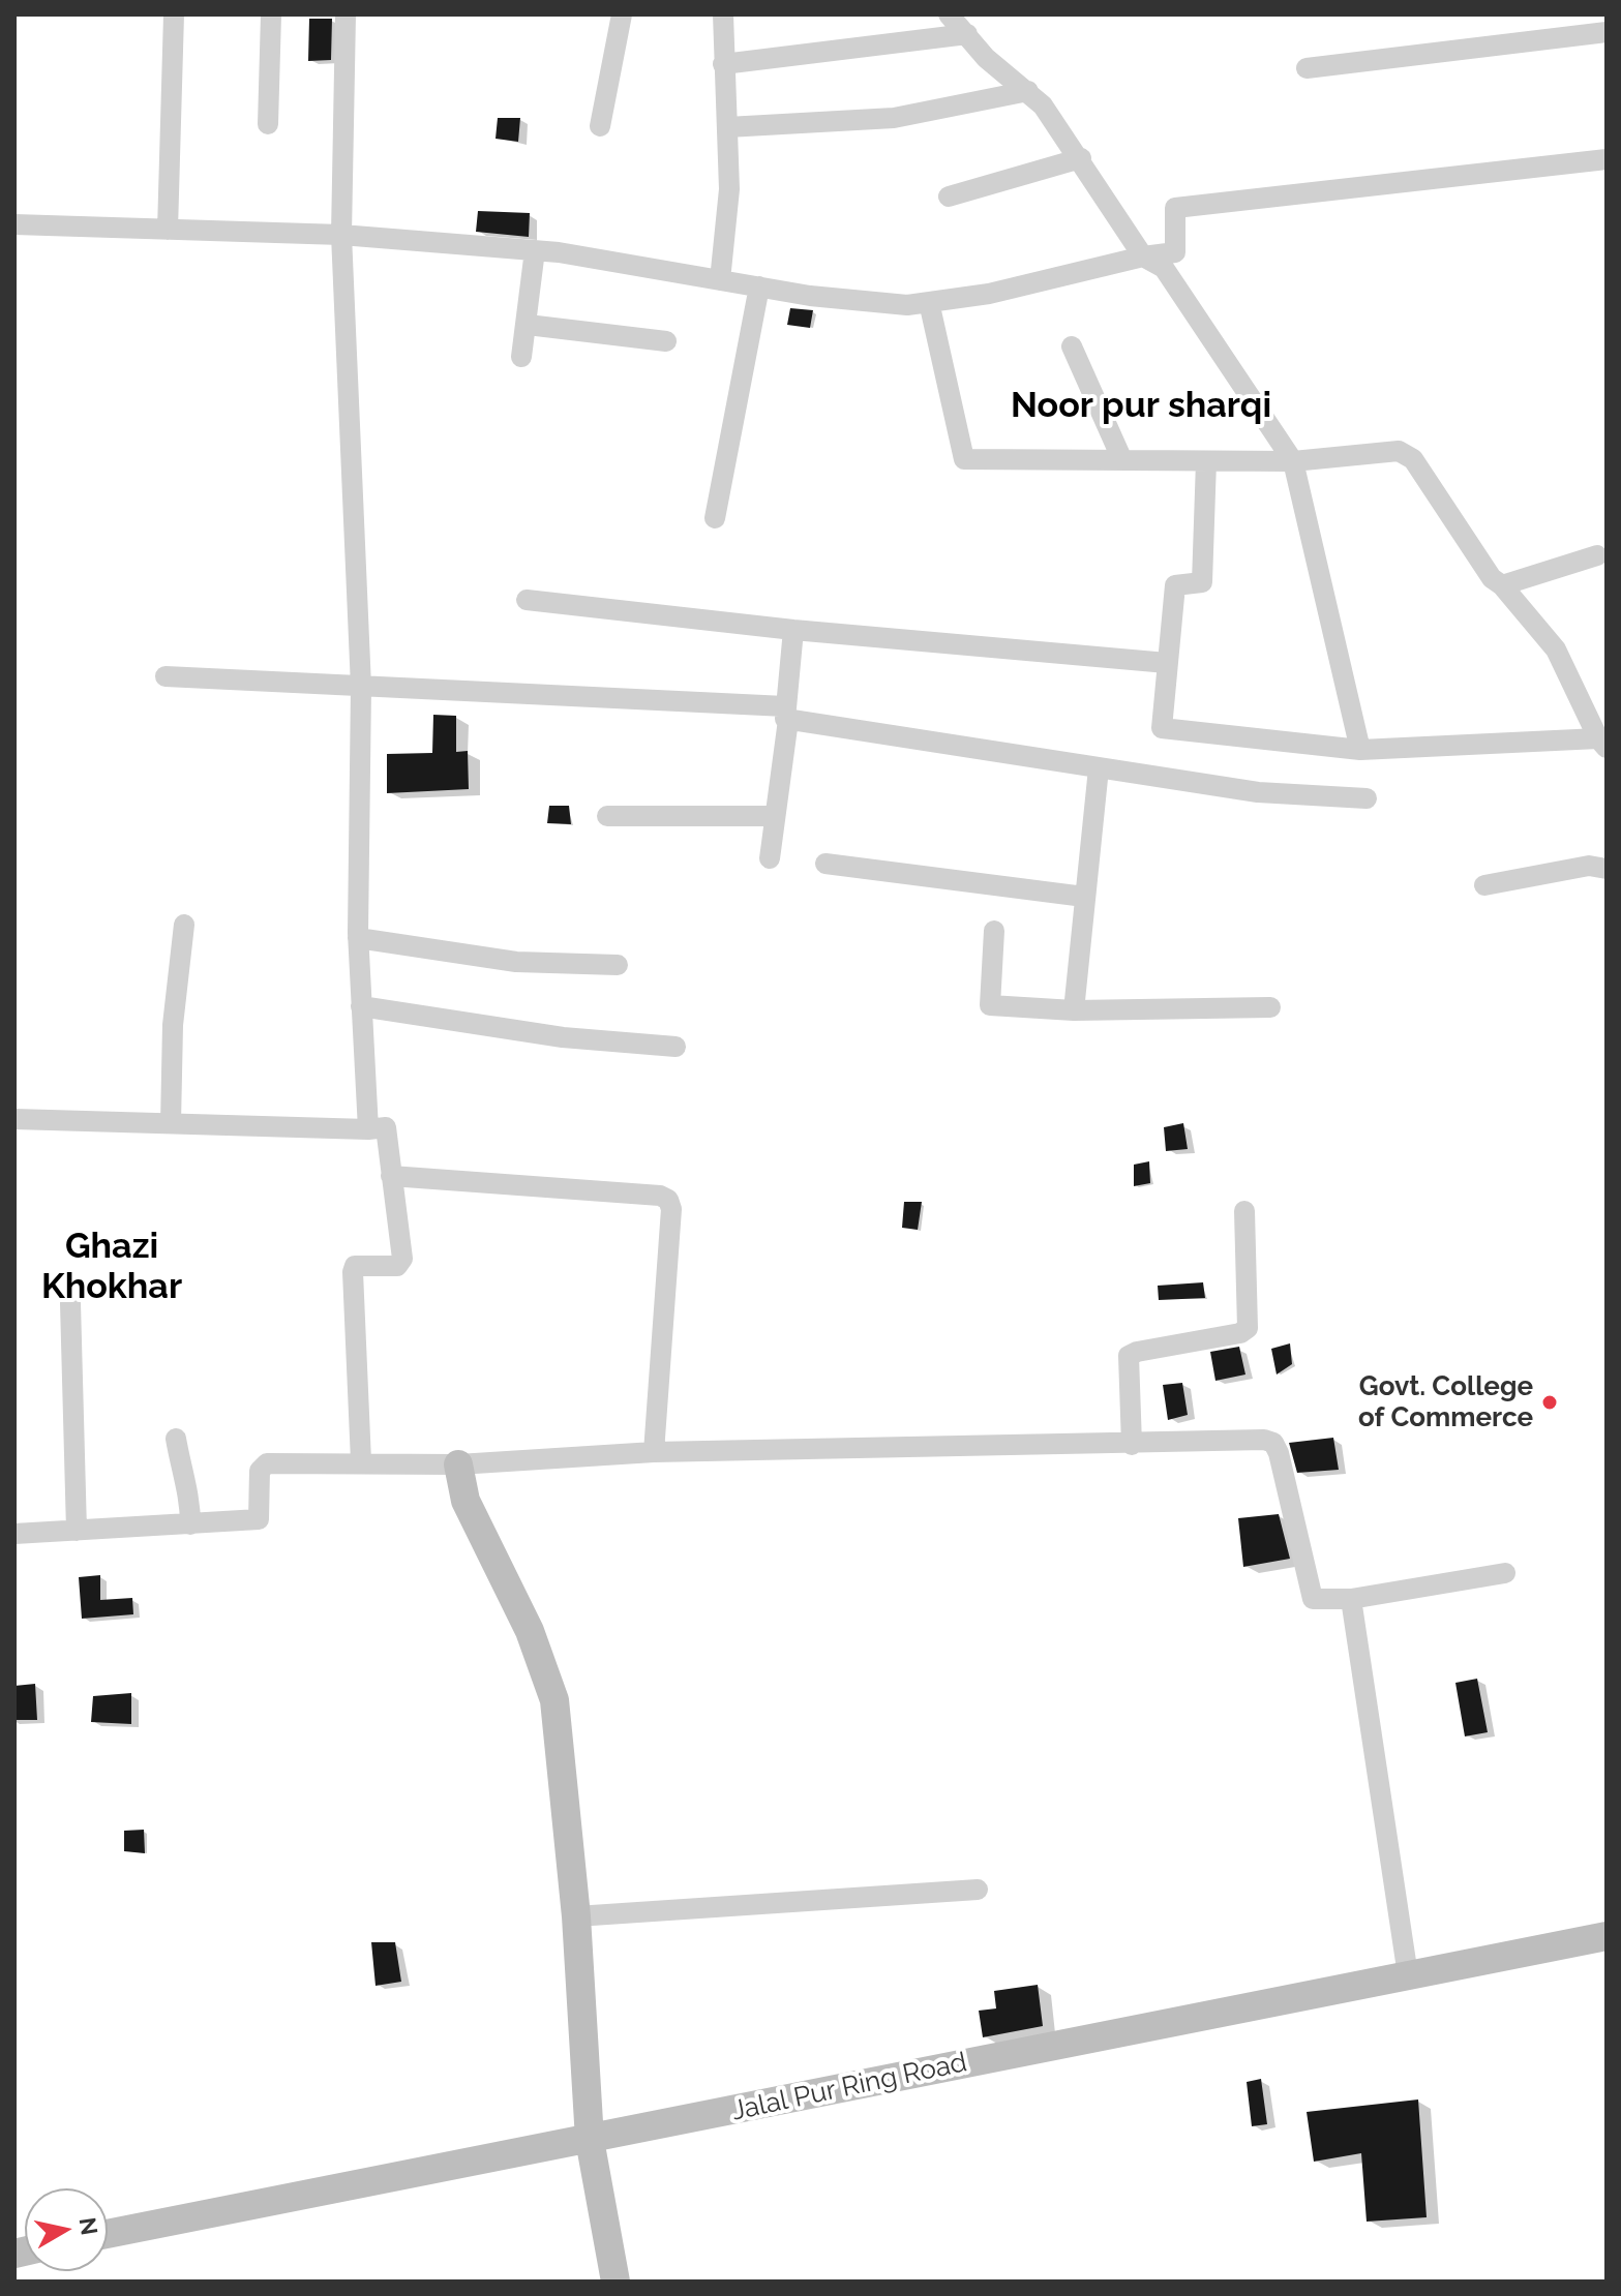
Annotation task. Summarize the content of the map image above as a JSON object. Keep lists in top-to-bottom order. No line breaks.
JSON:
{"streets":{"main road":["Jalal Pur Ring Road"]},"districts":["Noor pur sharqi","Ghazi Khokhar"],"places":["Govt. College of Commerce"],"north":"right"}
